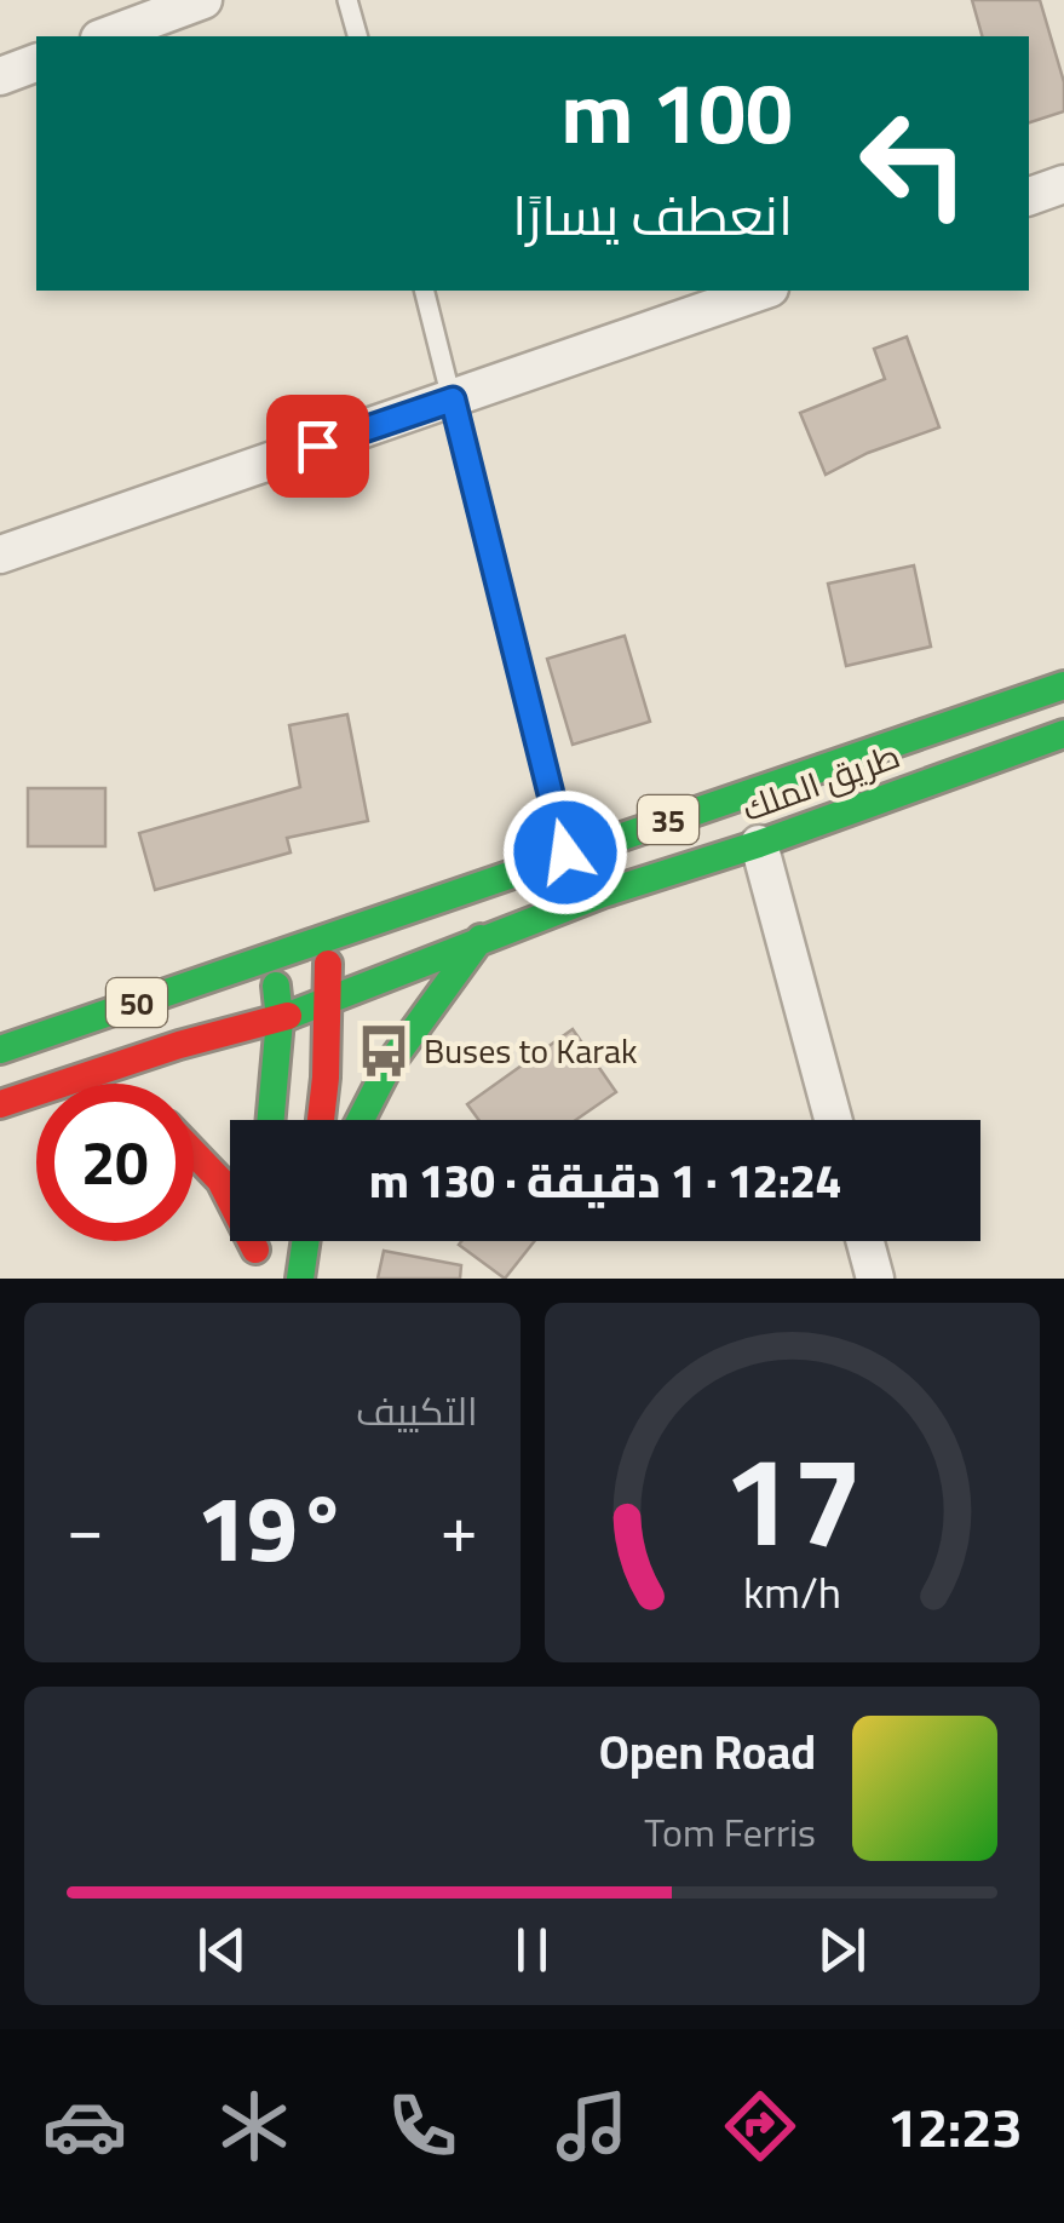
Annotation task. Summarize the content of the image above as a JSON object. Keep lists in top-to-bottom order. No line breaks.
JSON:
{"streets":{"main road":["طريق الملك","35","50"]},"crossings":[["طريق الملك","50"]],"places":{"bus stop":["Buses to Karak"]},"page":{"turn":["100 m","انعطف يسارًا"],"limit":"20","trip":"12:24 · 1 دقيقة · 130 m","tile":"التكييف","heat":["−","19°","+"],"song":["Open Road","Tom Ferris"],"tabs":"12:23","gauge":["17","km/h"]}}
